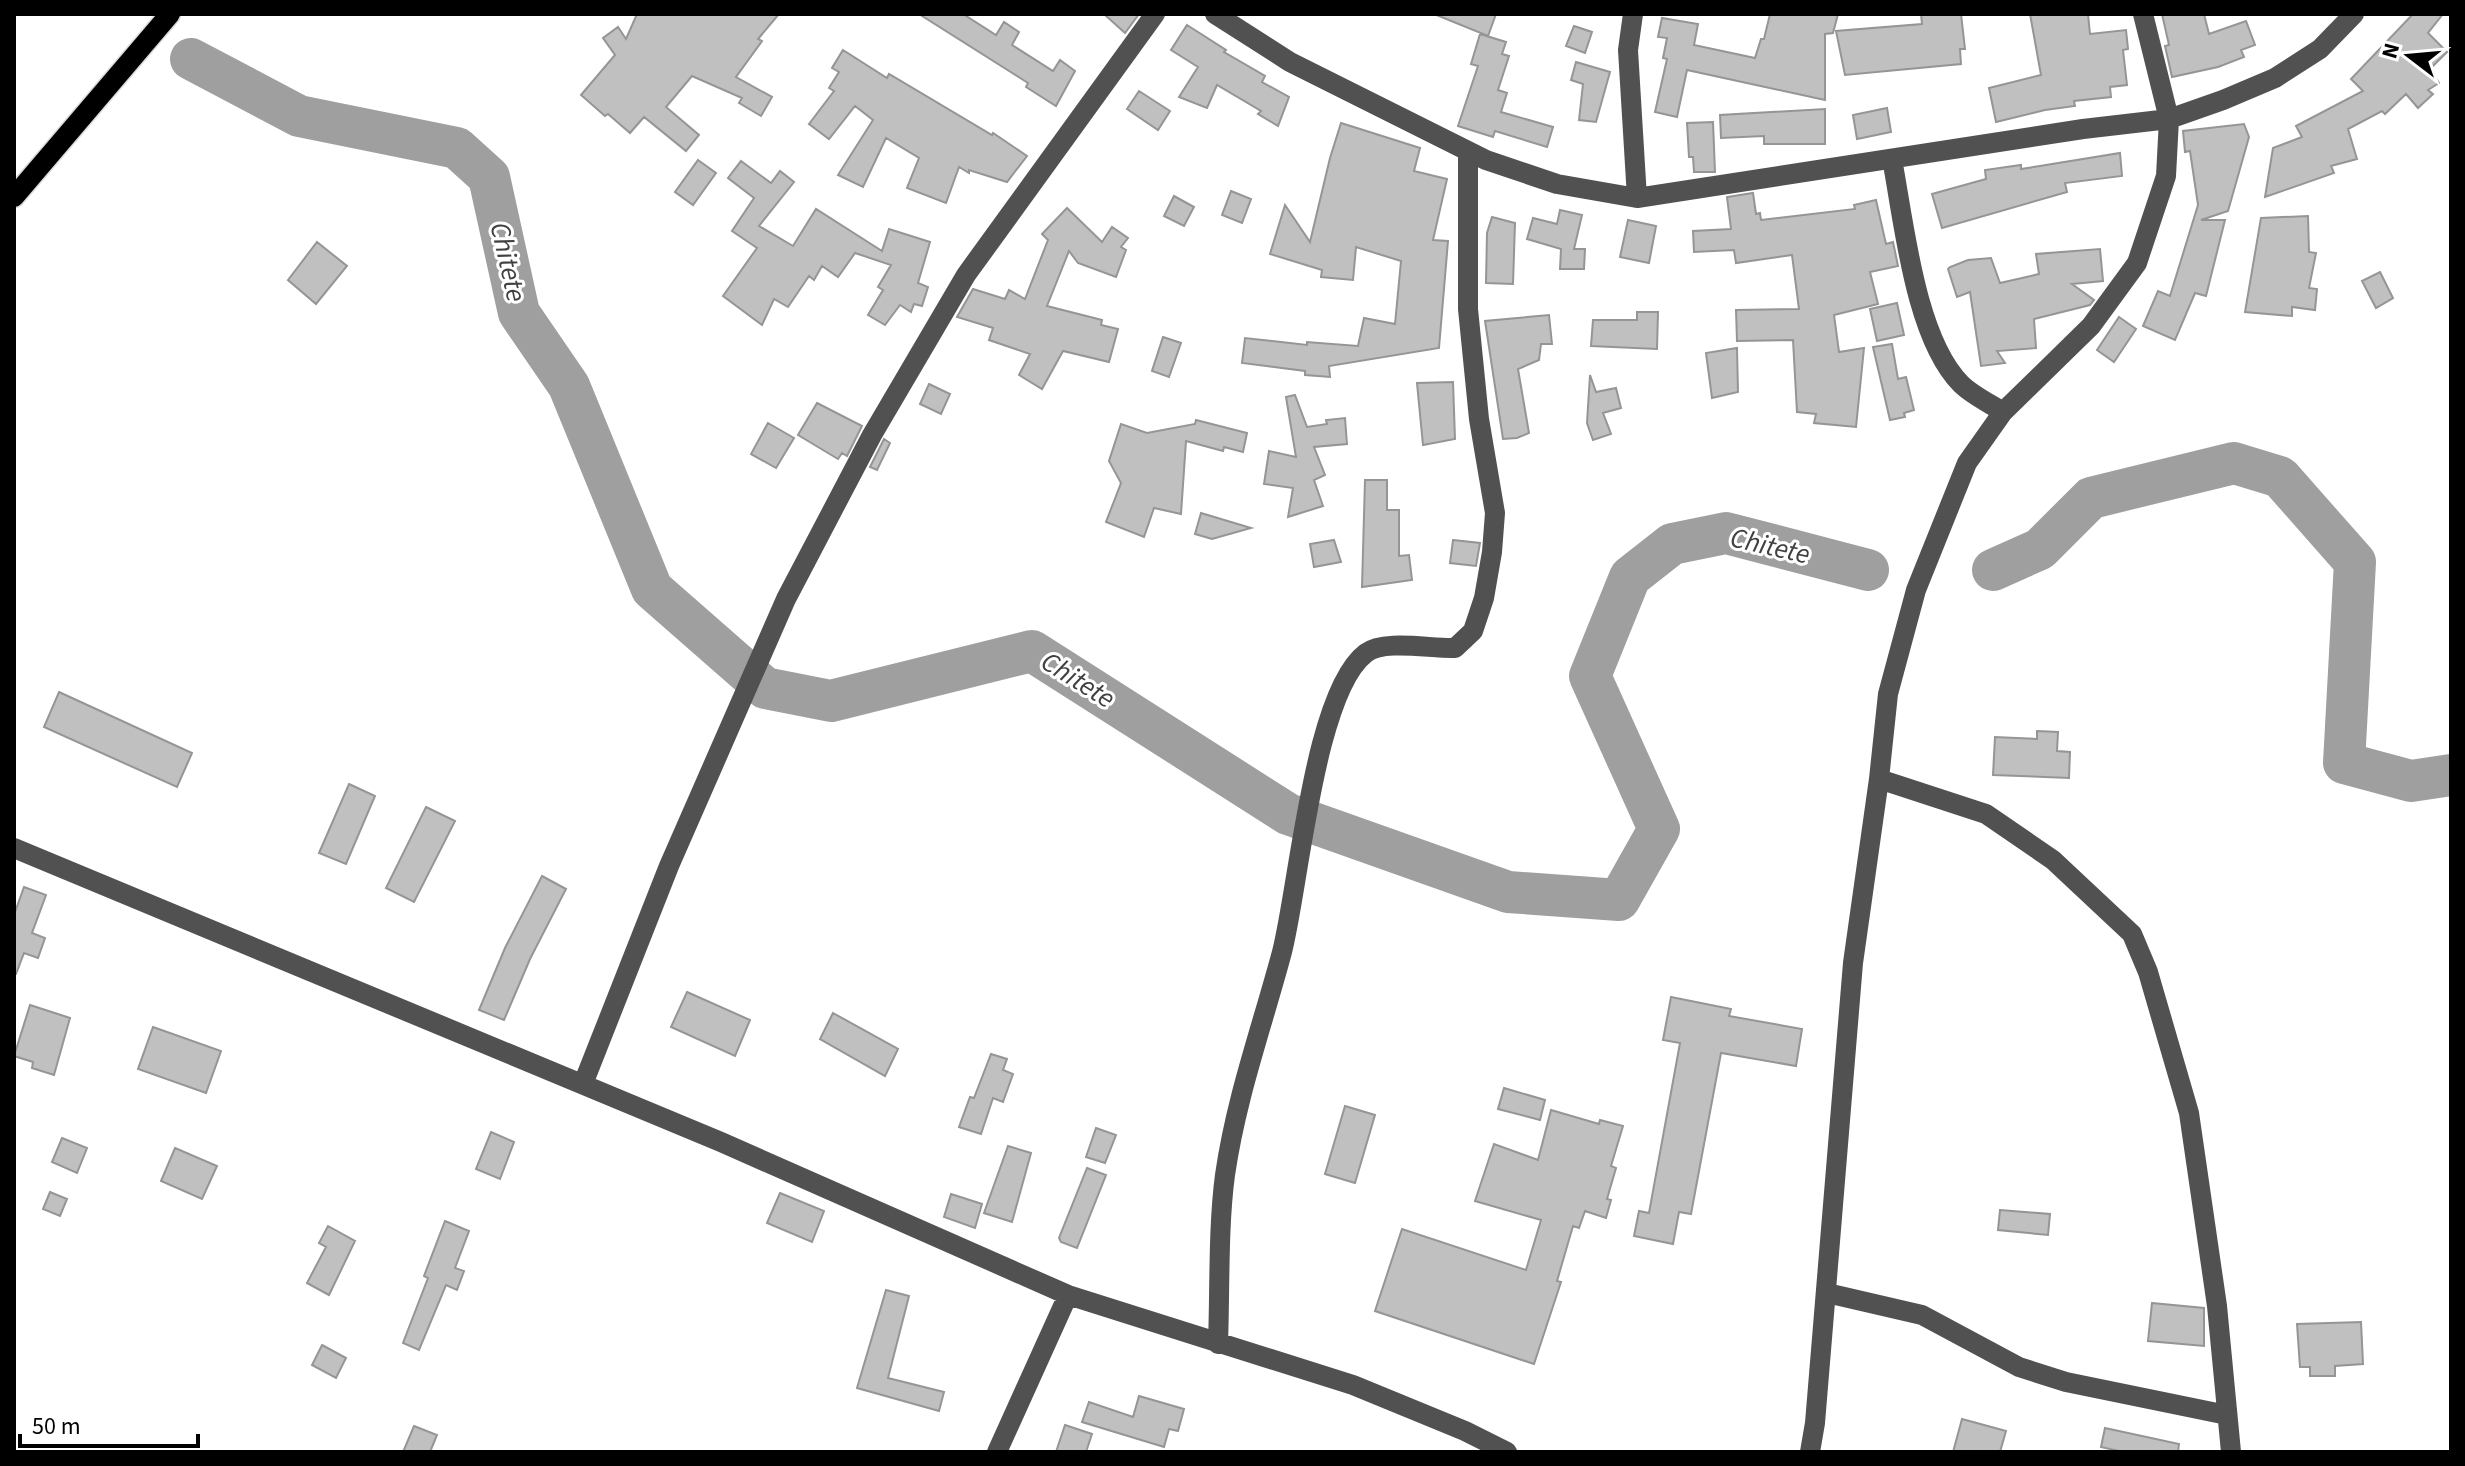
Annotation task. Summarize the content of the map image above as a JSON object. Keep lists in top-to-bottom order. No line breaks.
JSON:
{"water":["Chitete"],"scale_bar":"50 m","north":"left"}
